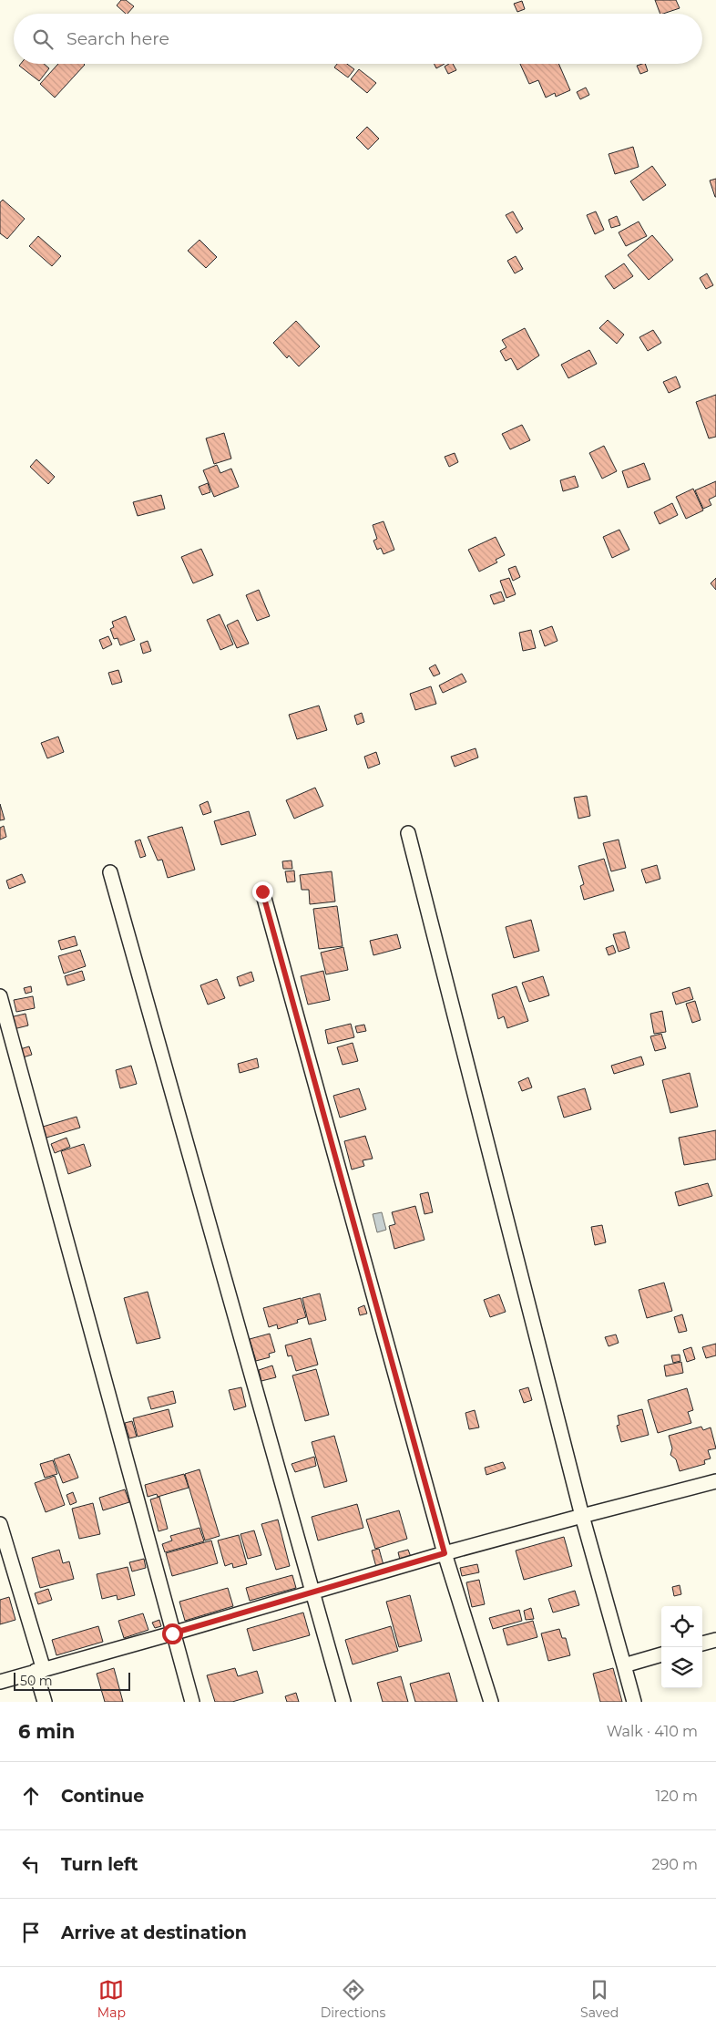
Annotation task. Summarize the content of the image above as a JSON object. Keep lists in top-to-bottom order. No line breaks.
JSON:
{"scale_bar":"50 m","page":{"search":"Search here","scale":"50 m","heading":["6 min","Walk · 410 m"],"list":[["Continue","120 m"],["Turn left","290 m"],"Arrive at destination"],"nav":["Map","Directions","Saved"]}}
